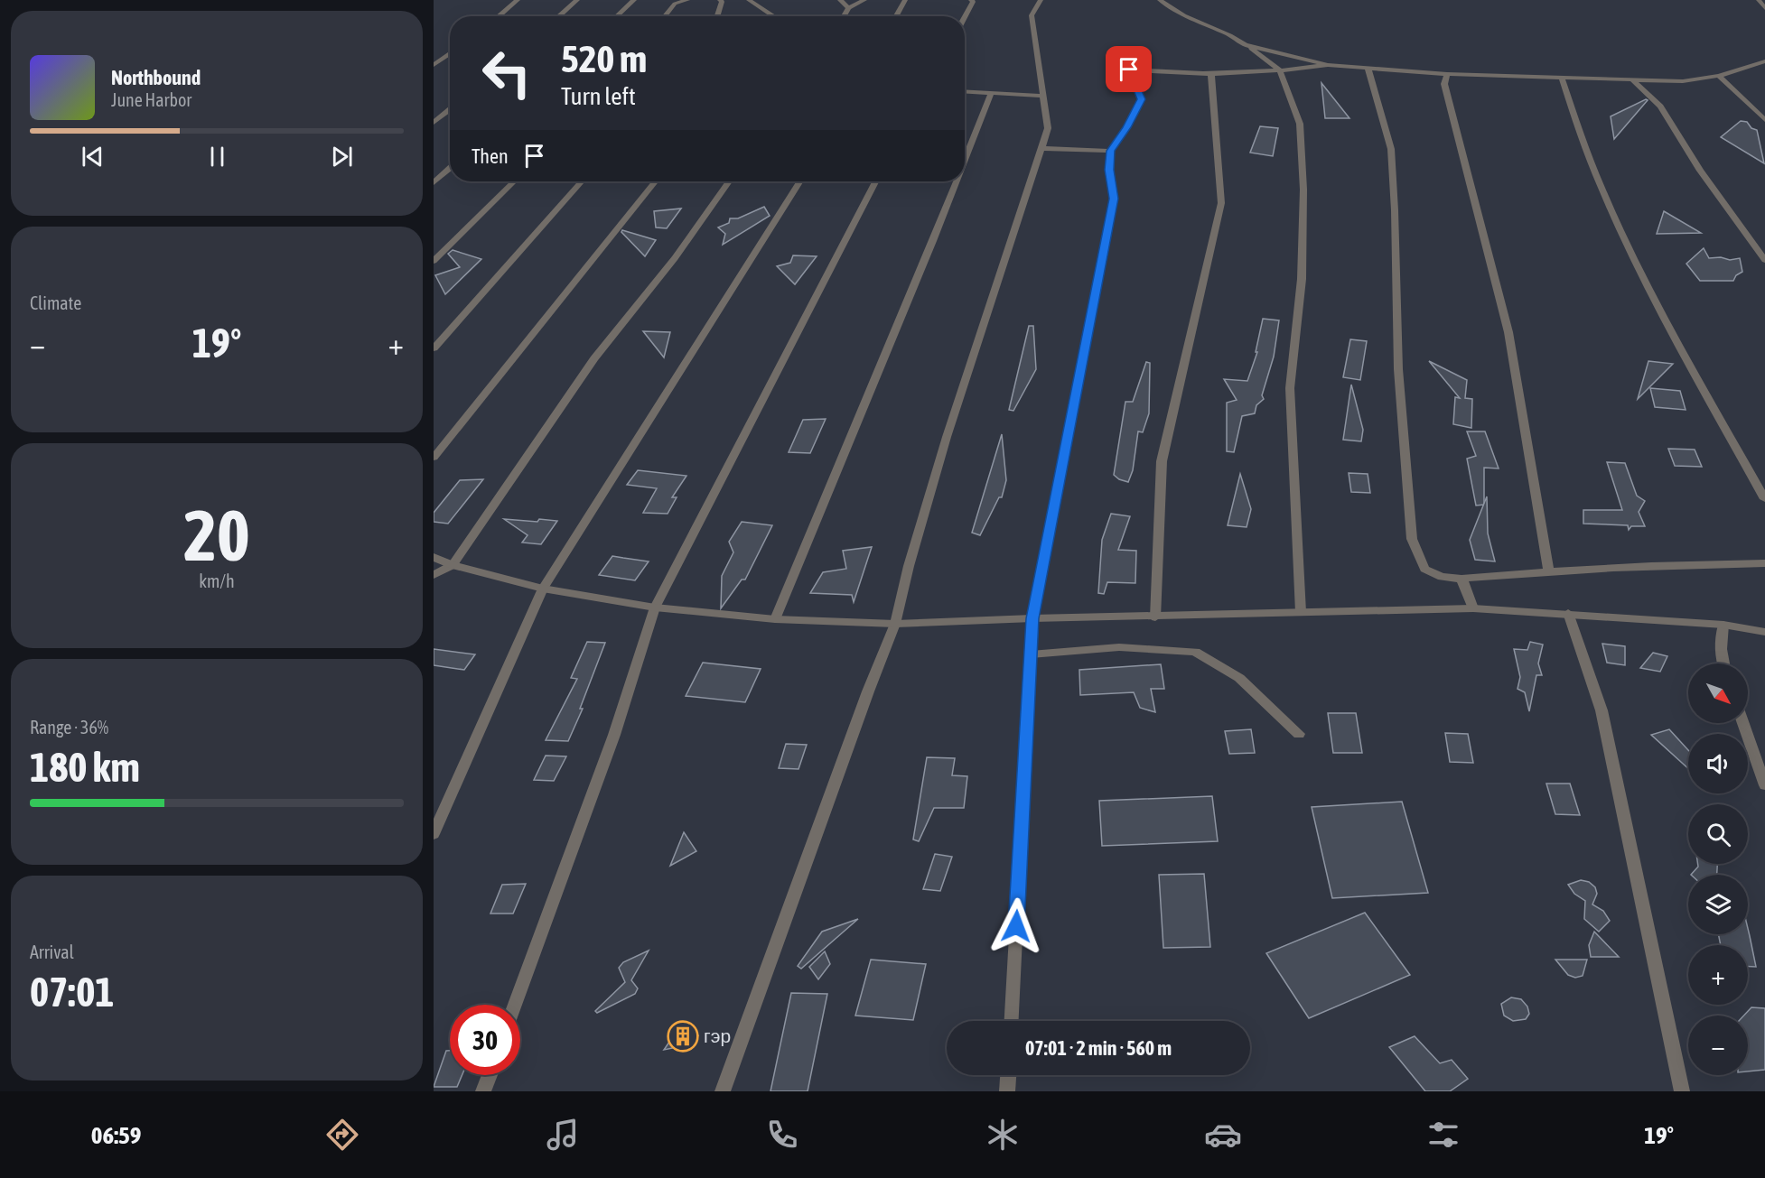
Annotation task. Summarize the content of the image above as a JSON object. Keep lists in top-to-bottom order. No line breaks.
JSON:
{"places":{"building":["гэр"]},"north":"bottom right","page":{"turn":["520 m","Turn left"],"song":["Northbound","June Harbor"],"then":"Then","tile":["Climate",["20","km/h"],["Range · 36%","180 km"],["Arrival","07:01"]],"heat":["−","19°","+"],"map_buttons":["+","−"],"limit":"30","trip":"07:01 · 2 min · 560 m","tabs":["06:59","19°"]}}
